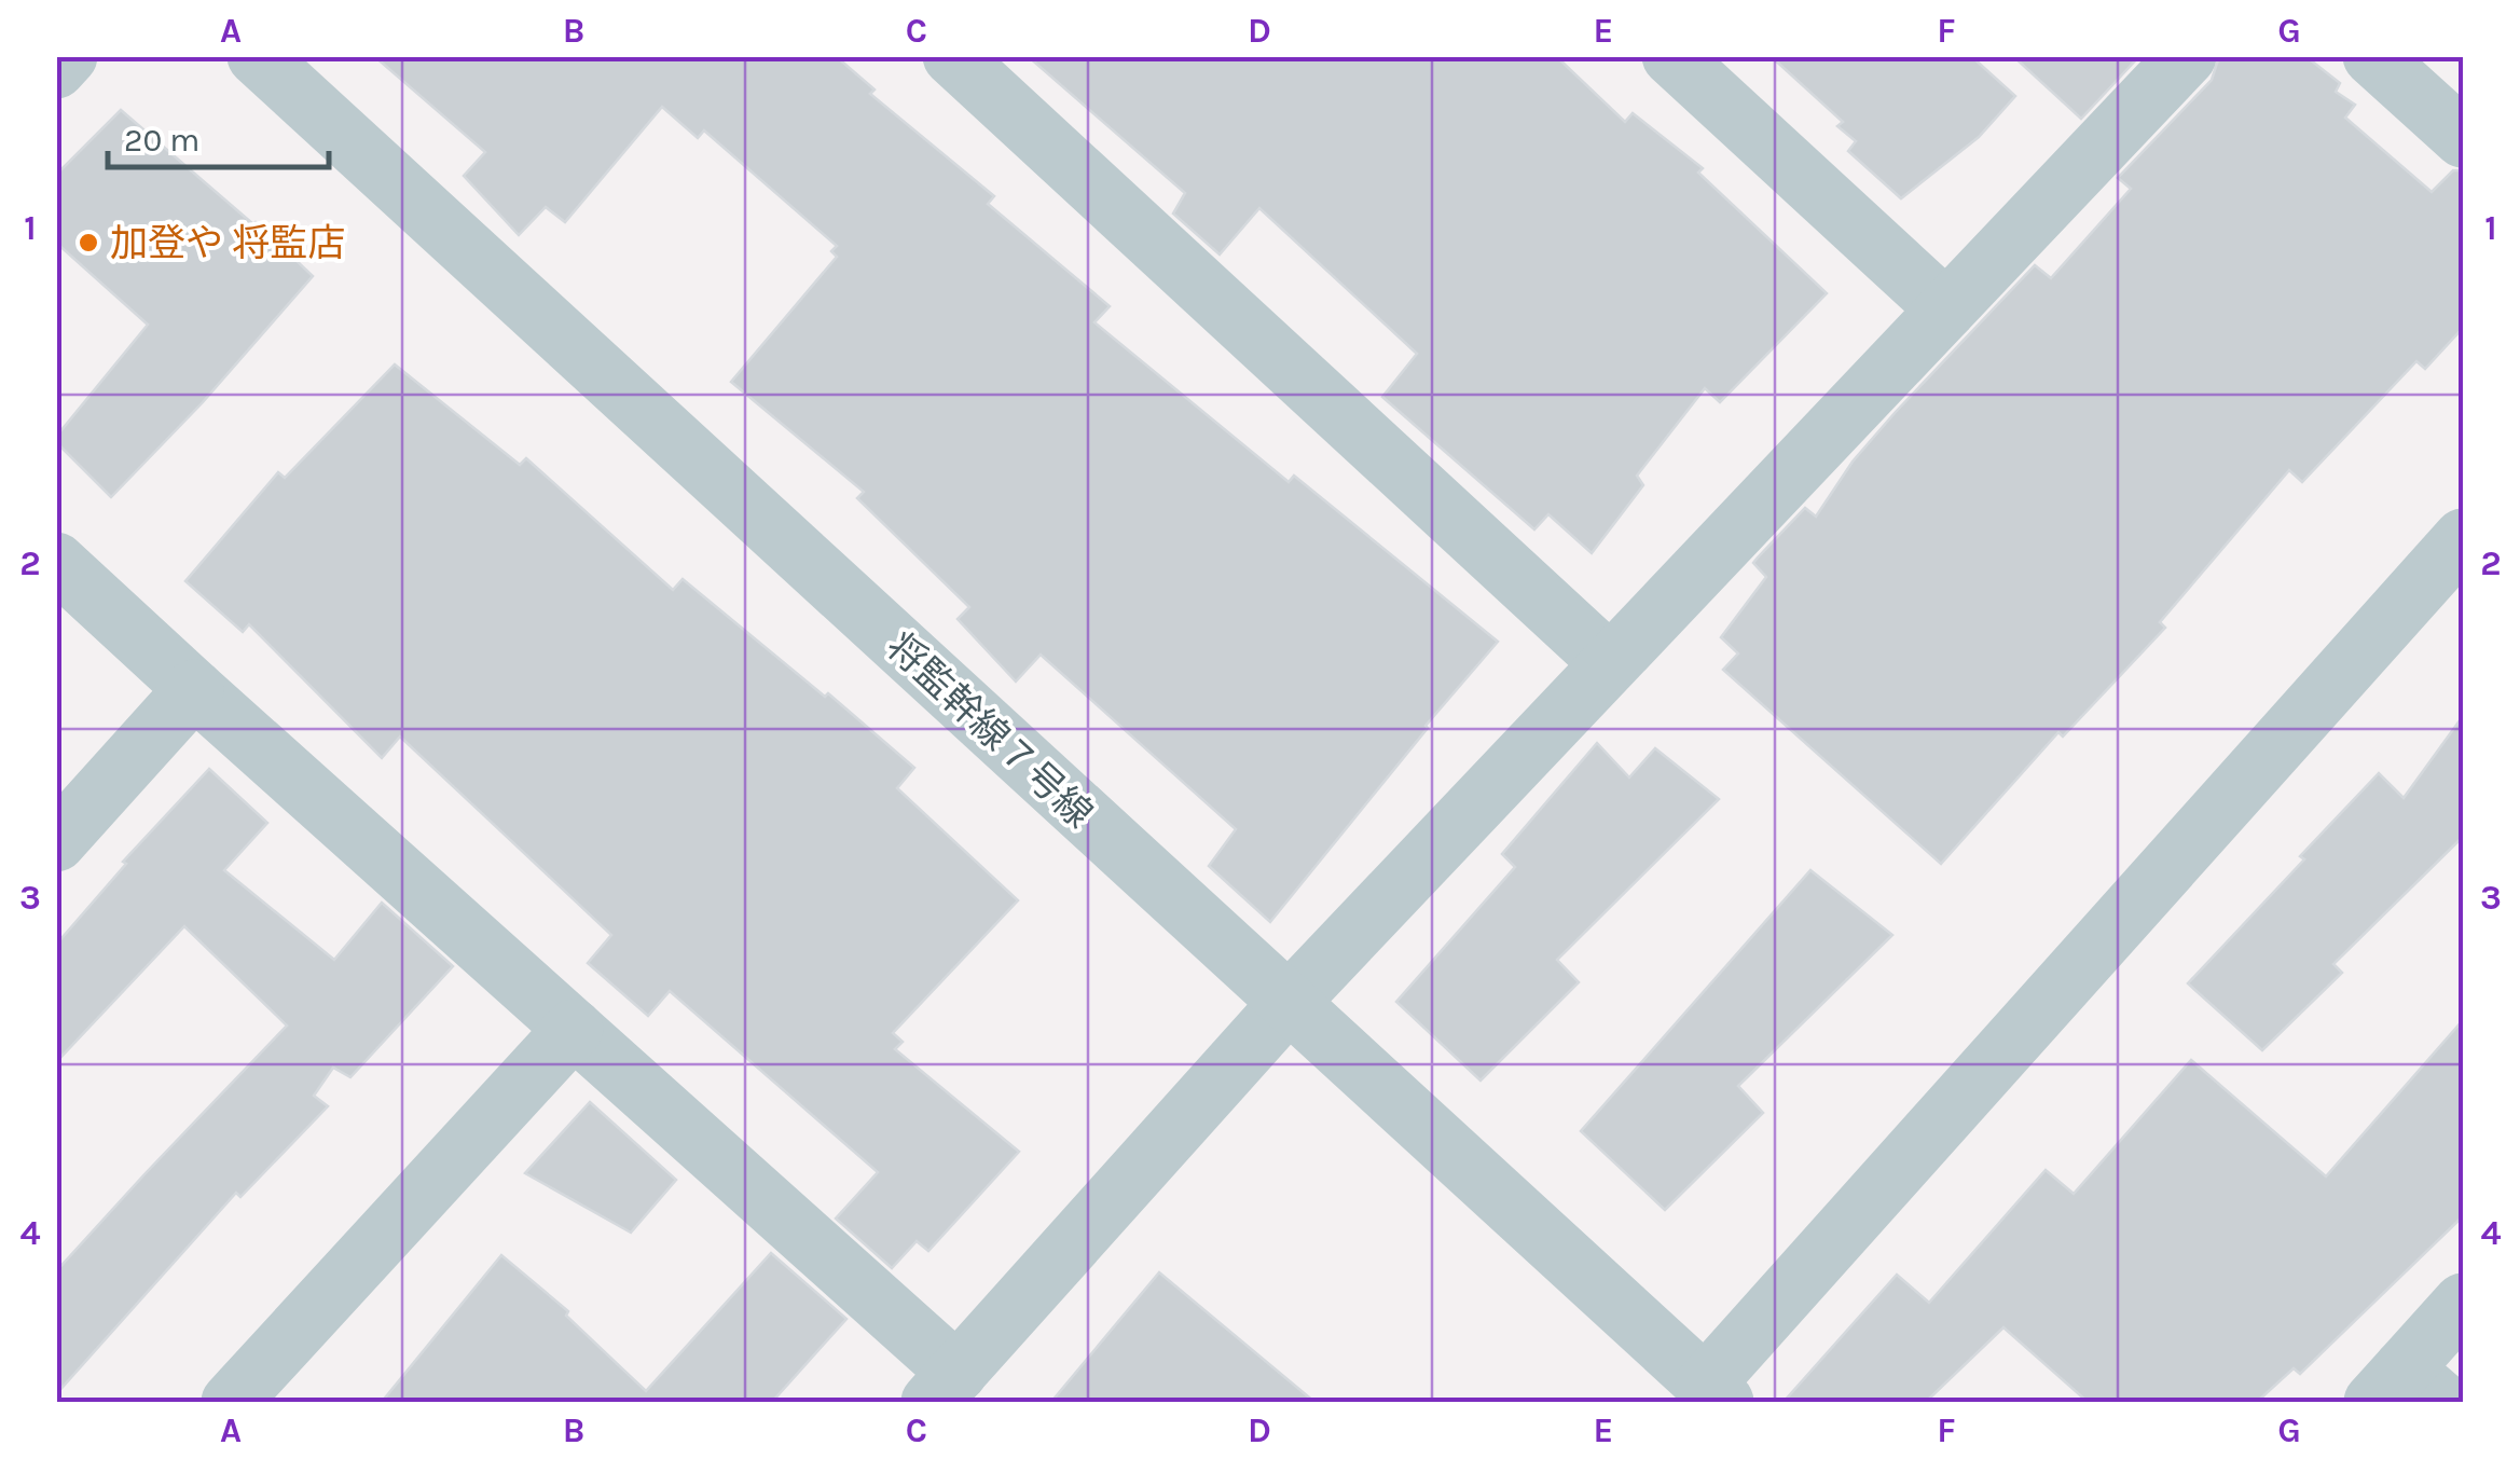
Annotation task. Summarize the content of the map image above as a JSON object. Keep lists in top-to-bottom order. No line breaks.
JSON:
{"streets":{"street":["将監幹線７号線"]},"places":["加登や 将監店"],"scale_bar":"20 m","grid":{"columns":["A","B","C","D","E","F","G"],"rows":["1","2","3","4"]}}
